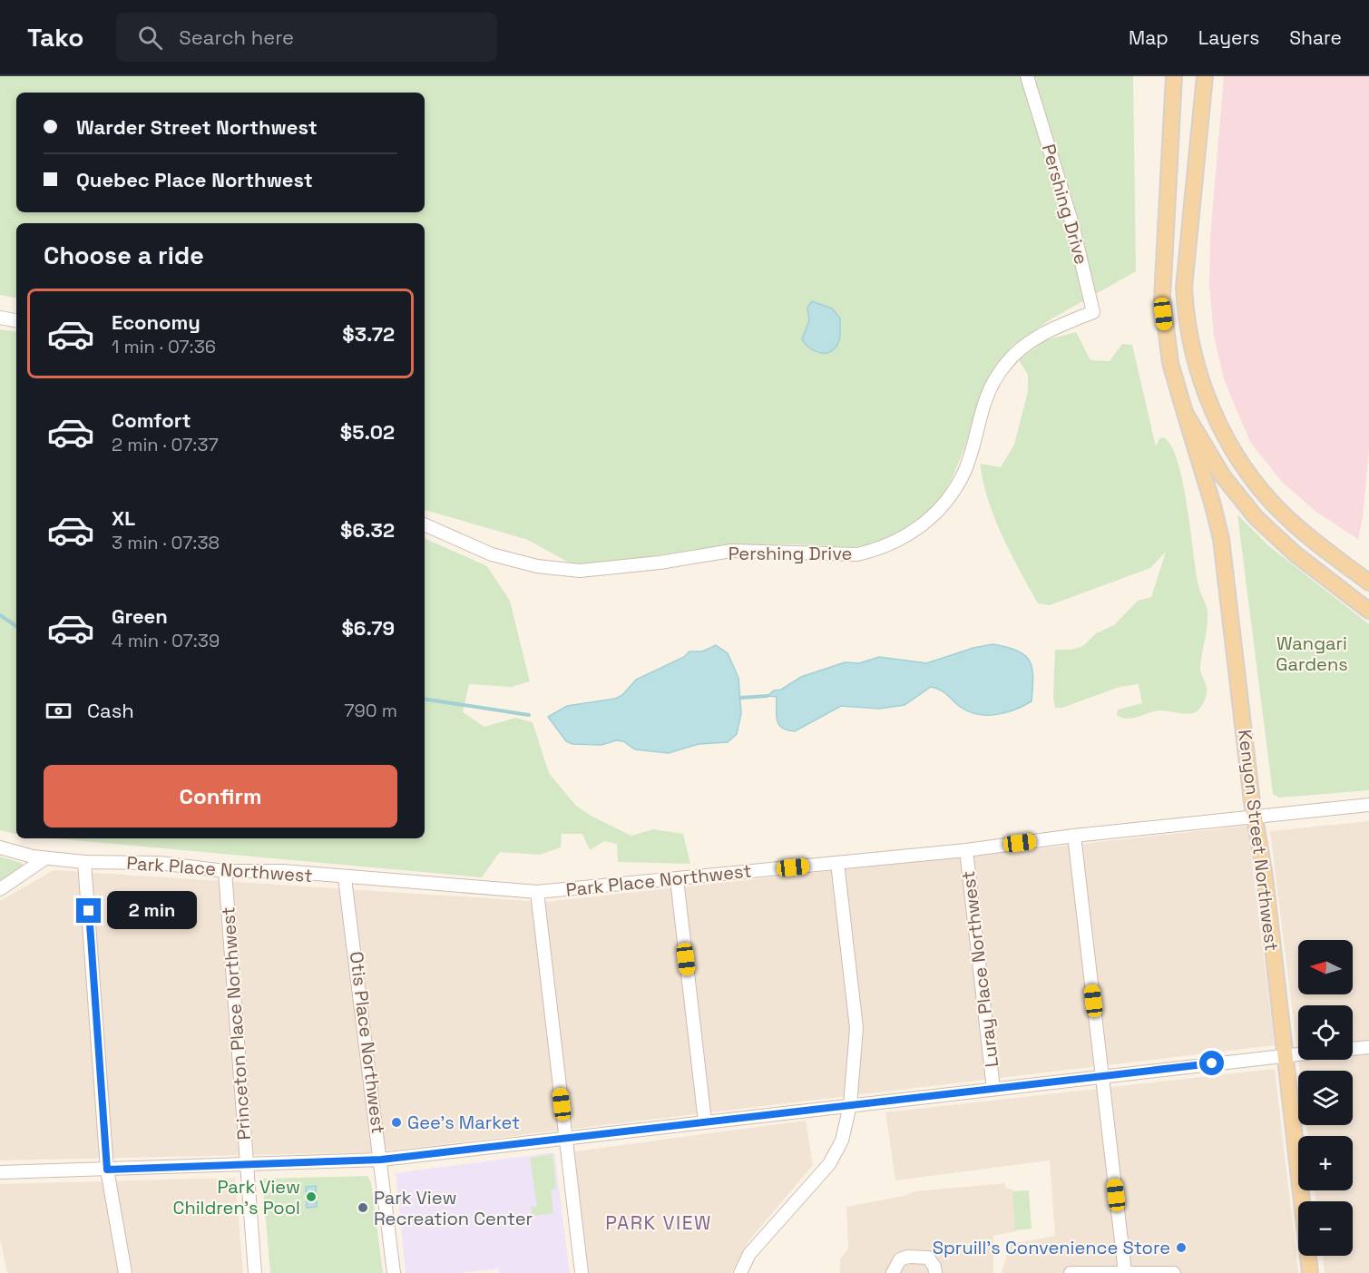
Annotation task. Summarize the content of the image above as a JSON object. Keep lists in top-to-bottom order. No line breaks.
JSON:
{"streets":{"main road":["Kenyon Street Northwest"],"street":["Pershing Drive","Park Place Northwest","Luray Place Northwest","Princeton Place Northwest","Otis Place Northwest"]},"crossings":[["Kenyon Street Northwest","Park Place Northwest"],["Park Place Northwest","Luray Place Northwest"],["Park Place Northwest","Princeton Place Northwest"],["Park Place Northwest","Otis Place Northwest"]],"districts":["PARK VIEW"],"parks":["Wangari Gardens"],"places":["Gee's Market","Park View Children's Pool","Park View Recreation Center","Spruill's Convenience Store"],"north":"left","page":{"header":"Tako","search":"Search here","nav":["Map","Layers","Share"],"banner":["Warder Street Northwest","Quebec Place Northwest"],"heading":"Choose a ride","list":[{"name":"Economy","note":"1 min · 07:36","value":"$3.72"},{"name":"Comfort","note":"2 min · 07:37","value":"$5.02"},{"name":"XL","note":"3 min · 07:38","value":"$6.32"},{"name":"Green","note":"4 min · 07:39","value":"$6.79"}],"pay":["Cash","790 m"],"buttons":"Confirm","bubble":"2 min","map_buttons":["+","−"]}}
